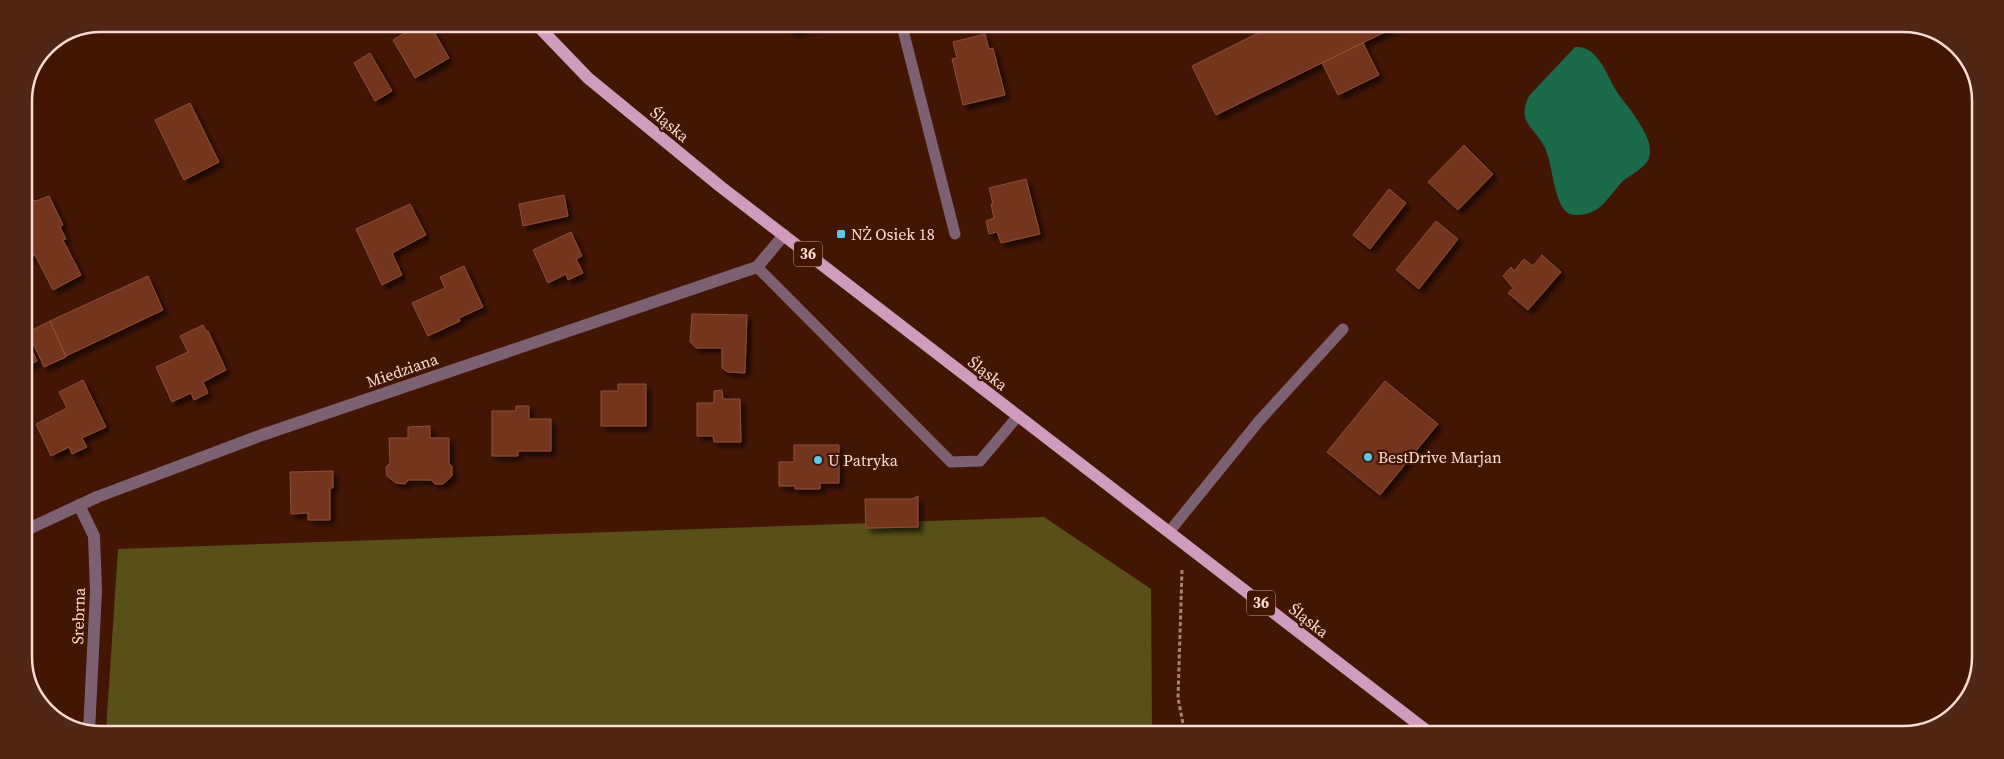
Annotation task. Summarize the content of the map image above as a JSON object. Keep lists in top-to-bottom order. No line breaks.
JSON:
{"streets":{"main road":["Śląska","36"],"street":["Miedziana","Srebrna"]},"crossings":[["Miedziana","Srebrna"]],"places":{"transit":["NŻ Osiek 18"],"other":["BestDrive Marjan","U Patryka"]}}
